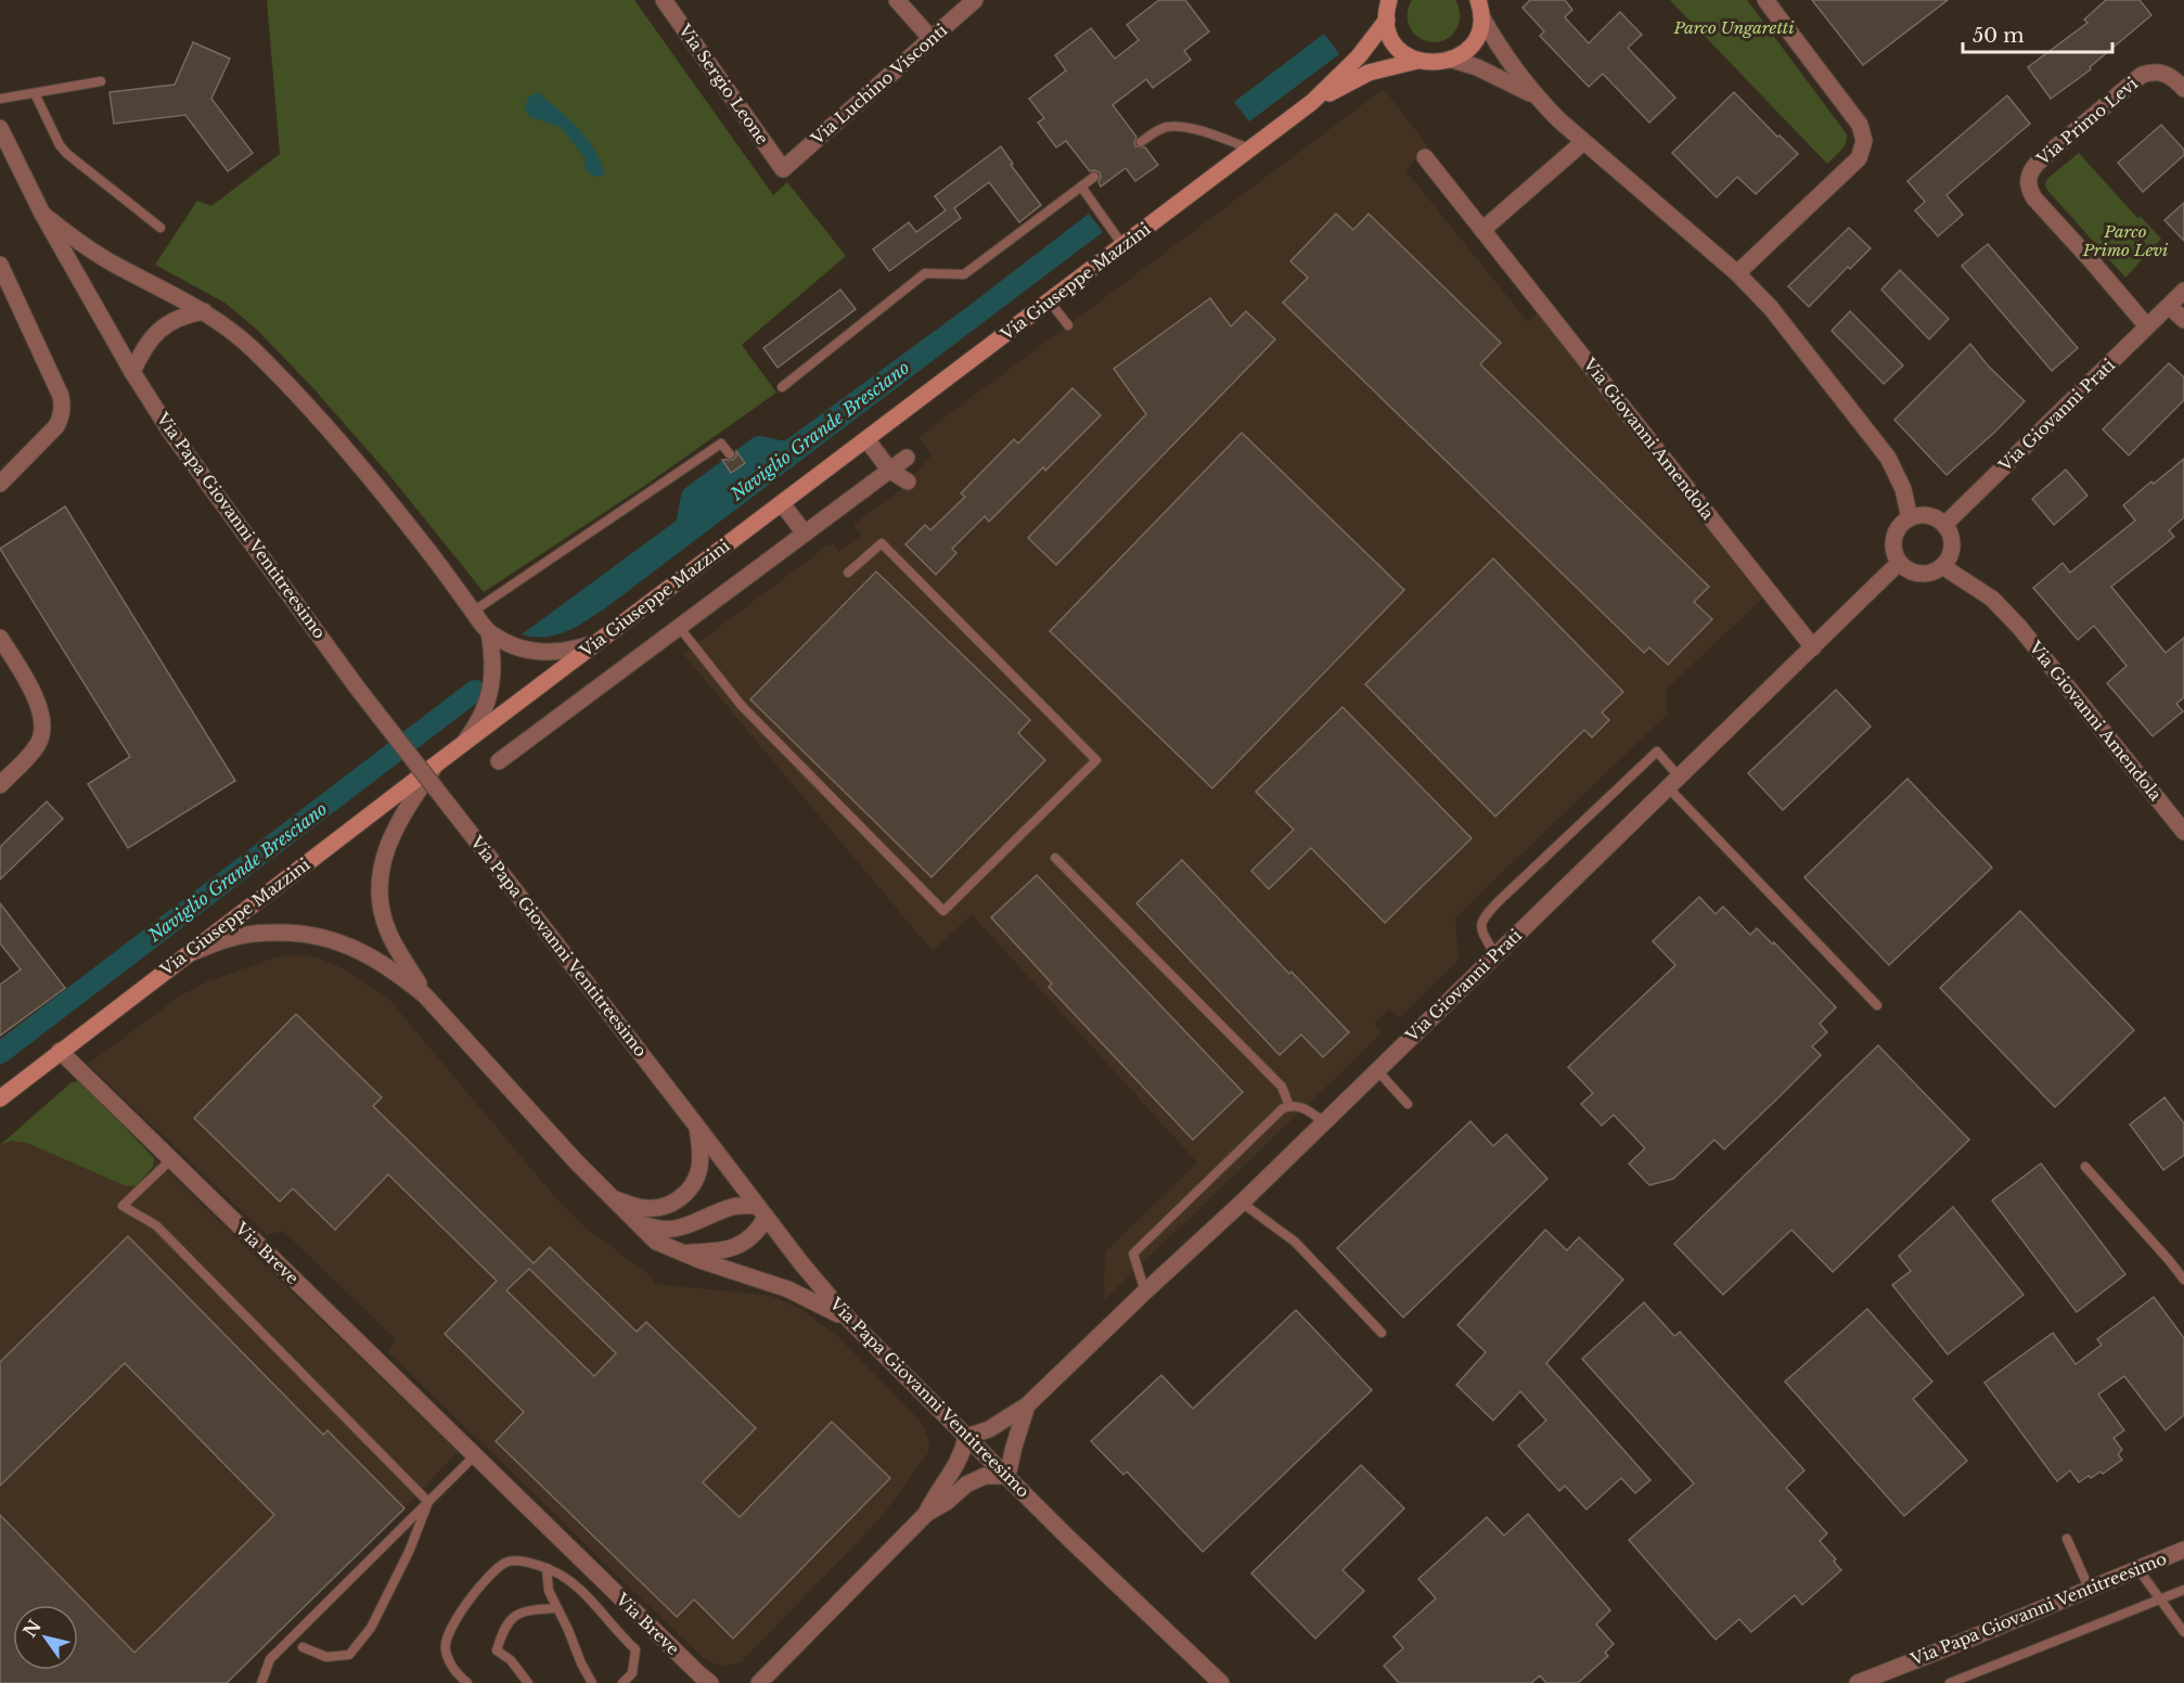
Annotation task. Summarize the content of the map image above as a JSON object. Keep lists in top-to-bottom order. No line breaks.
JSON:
{"streets":{"main road":["Via Giuseppe Mazzini"],"street":["Via Sergio Leone","Via Luchino Visconti","Via Primo Levi","Via Giovanni Prati","Via Giovanni Amendola","Via Papa Giovanni Ventitreesimo","Via Breve"]},"crossings":[["Via Sergio Leone","Via Luchino Visconti"],["Via Primo Levi","Via Giovanni Prati"],["Via Giuseppe Mazzini","Via Breve"],["Via Giovanni Prati","Via Giovanni Amendola"],["Via Giovanni Prati","Via Papa Giovanni Ventitreesimo"]],"water":["Naviglio Grande Bresciano"],"parks":["Parco Ungaretti","Parco Primo Levi"],"scale_bar":"50 m","north":"top left"}
